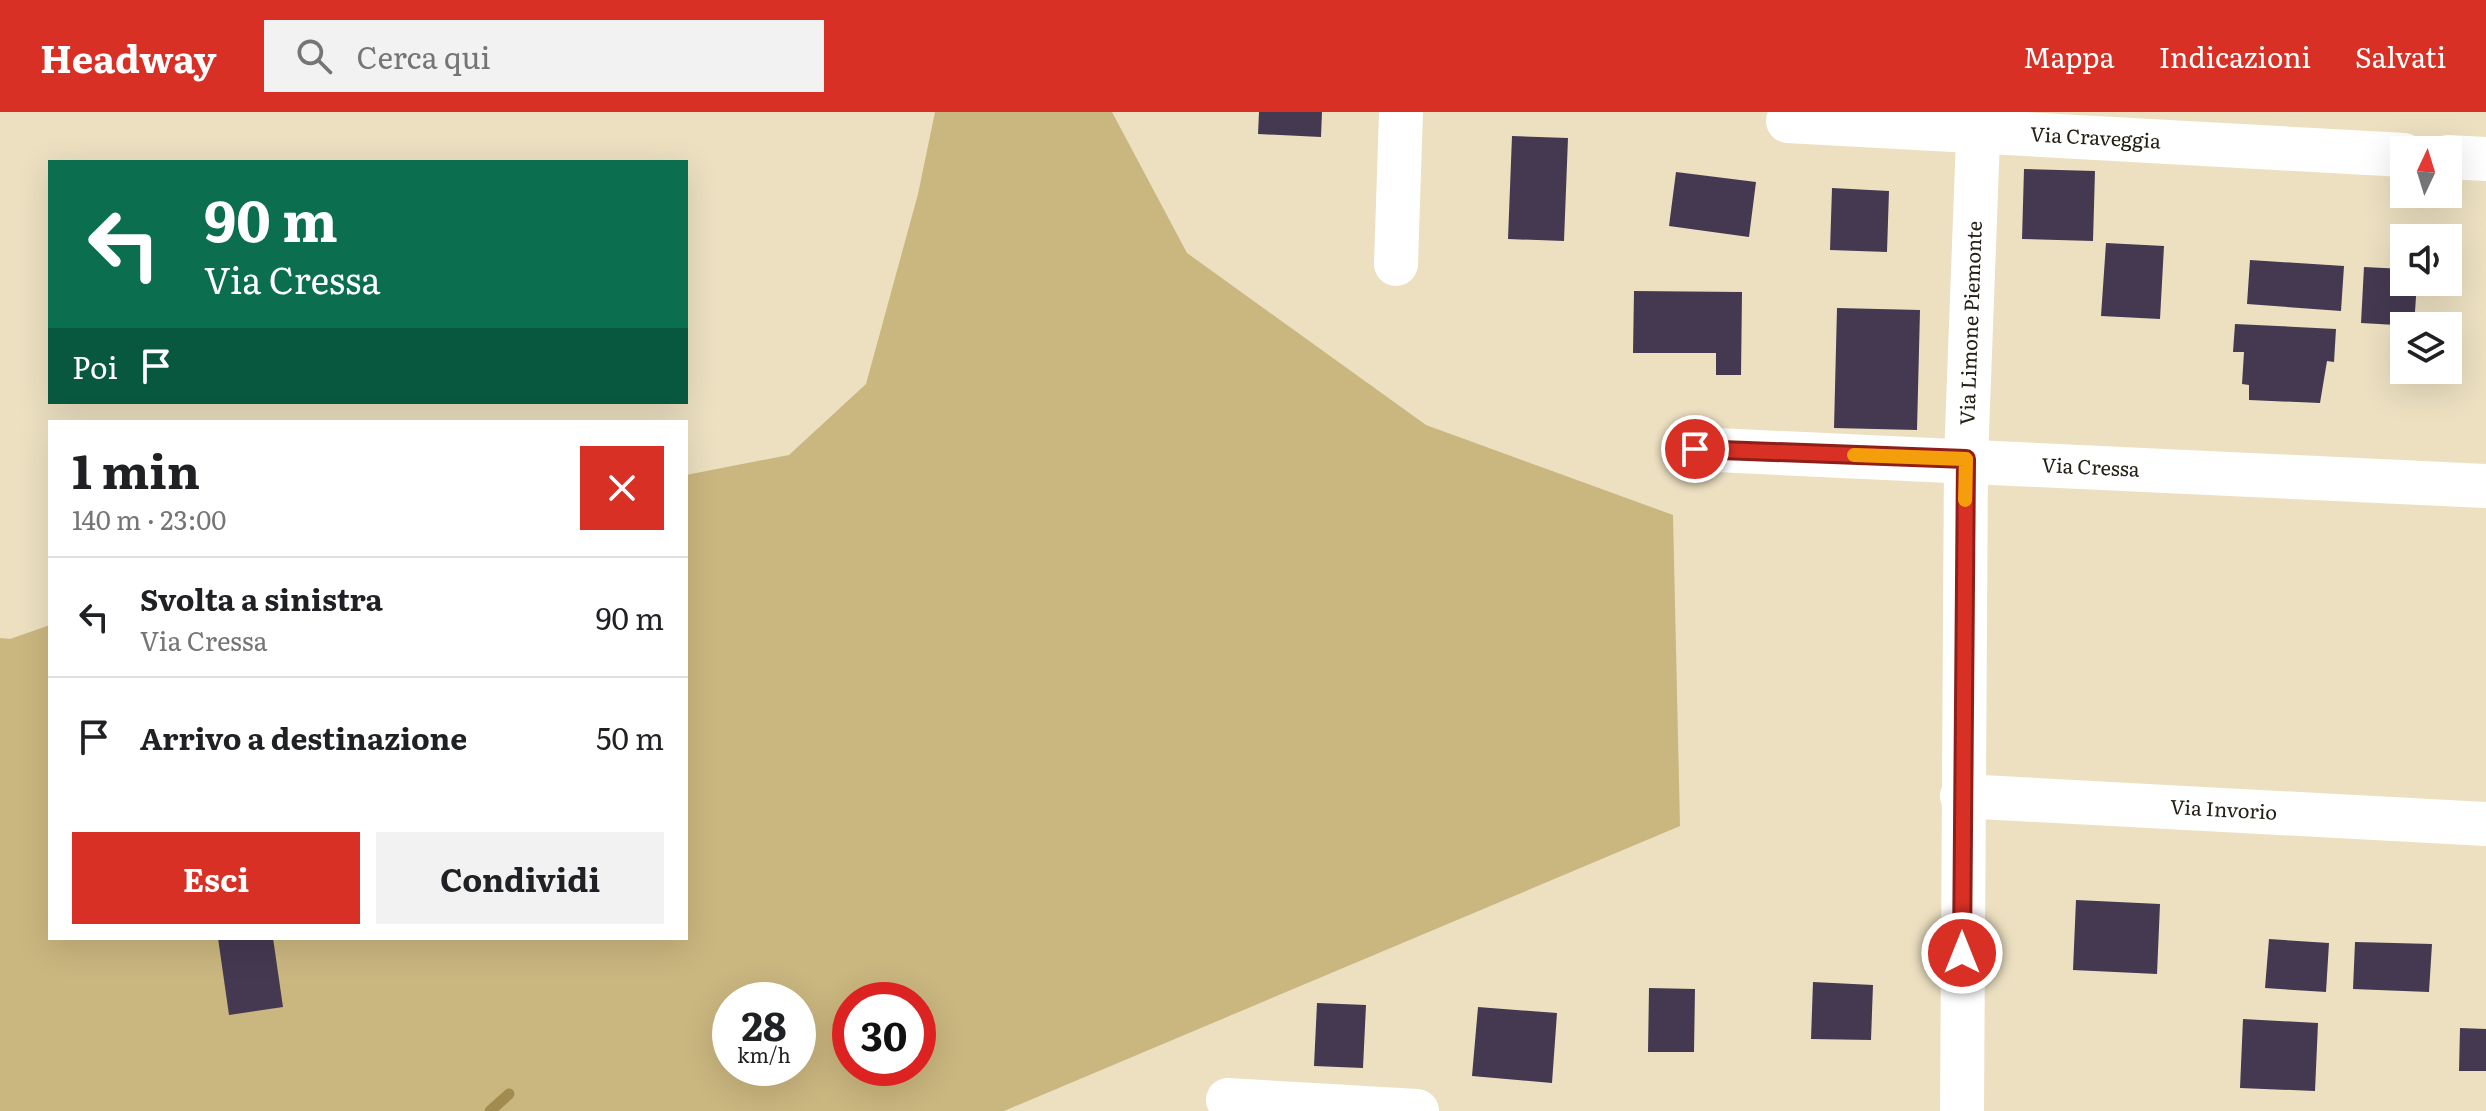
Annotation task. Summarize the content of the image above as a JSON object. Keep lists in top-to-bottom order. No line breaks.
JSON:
{"streets":{"street":["Via Craveggia","Via Limone Piemonte","Via Cressa","Via Invorio"]},"crossings":[["Via Craveggia","Via Limone Piemonte"],["Via Limone Piemonte","Via Cressa"],["Via Limone Piemonte","Via Invorio"]],"north":"top","page":{"header":"Headway","search":"Cerca qui","nav":["Mappa","Indicazioni","Salvati"],"turn":["90 m","Via Cressa"],"then":"Poi","heading":["1 min","140 m · 23:00"],"list":[{"name":"Svolta a sinistra","note":"Via Cressa","value":"90 m"},{"name":"Arrivo a destinazione","value":"50 m"}],"buttons":["Esci","Condividi"],"speed":"28 km/h","limit":"30"}}
